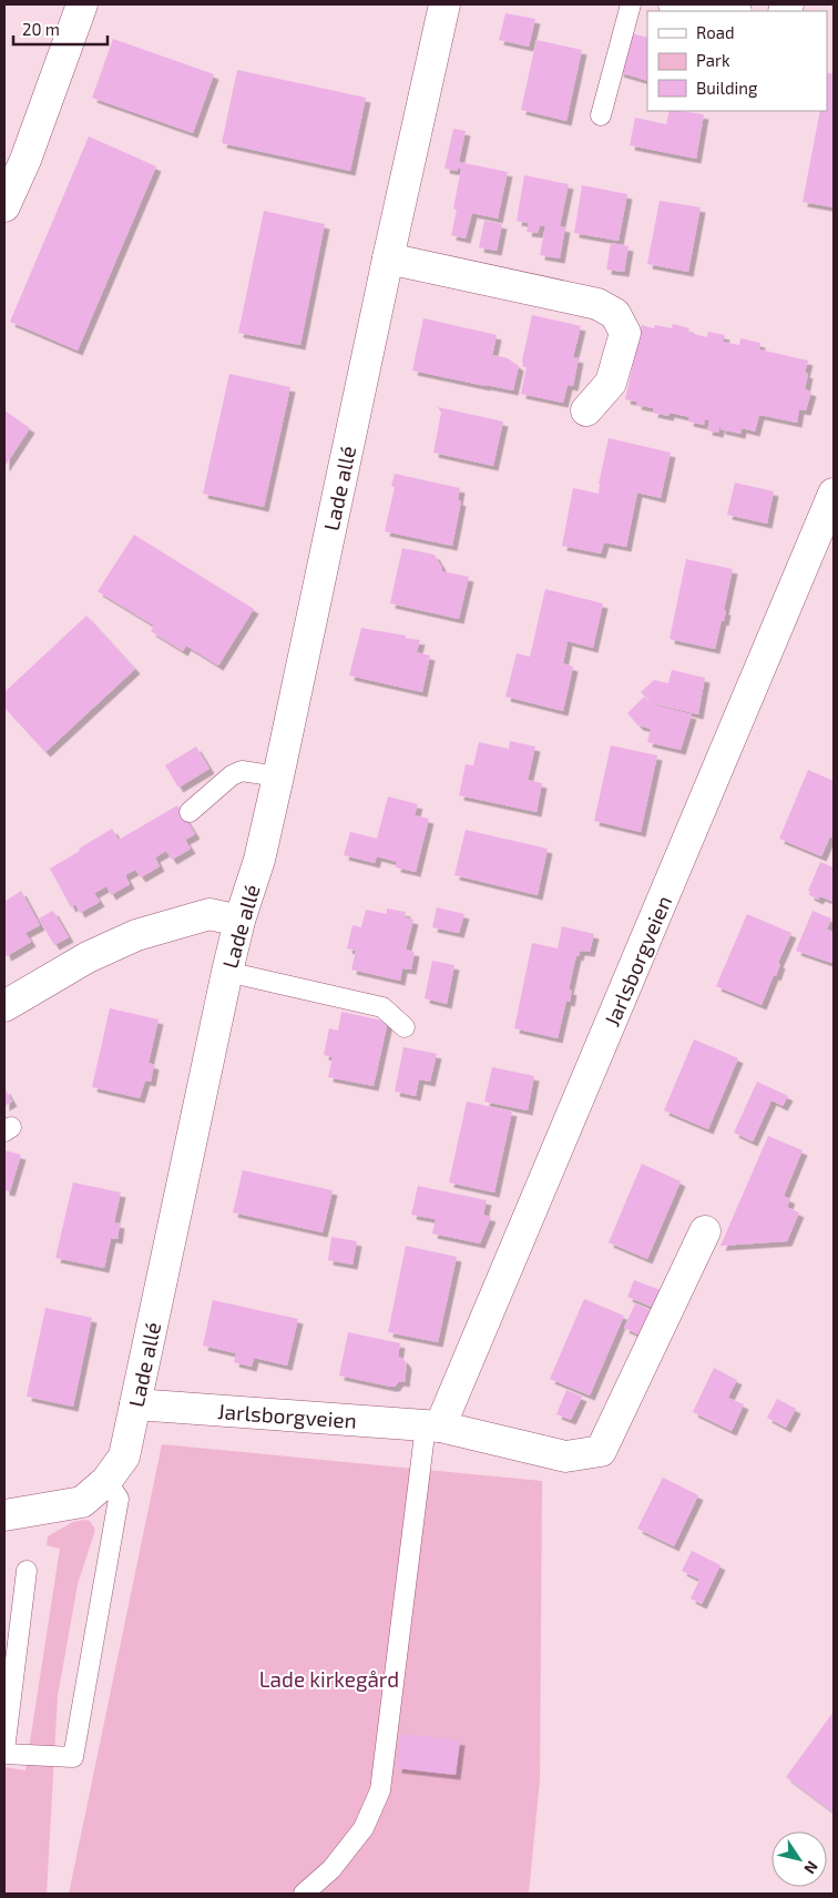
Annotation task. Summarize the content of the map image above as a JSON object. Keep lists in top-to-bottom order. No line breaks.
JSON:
{"streets":{"street":["Lade allé","Jarlsborgveien"]},"crossings":[["Lade allé","Jarlsborgveien"]],"parks":["Lade kirkegård"],"legend":["Road","Park","Building"],"scale_bar":"20 m","north":"bottom right"}
